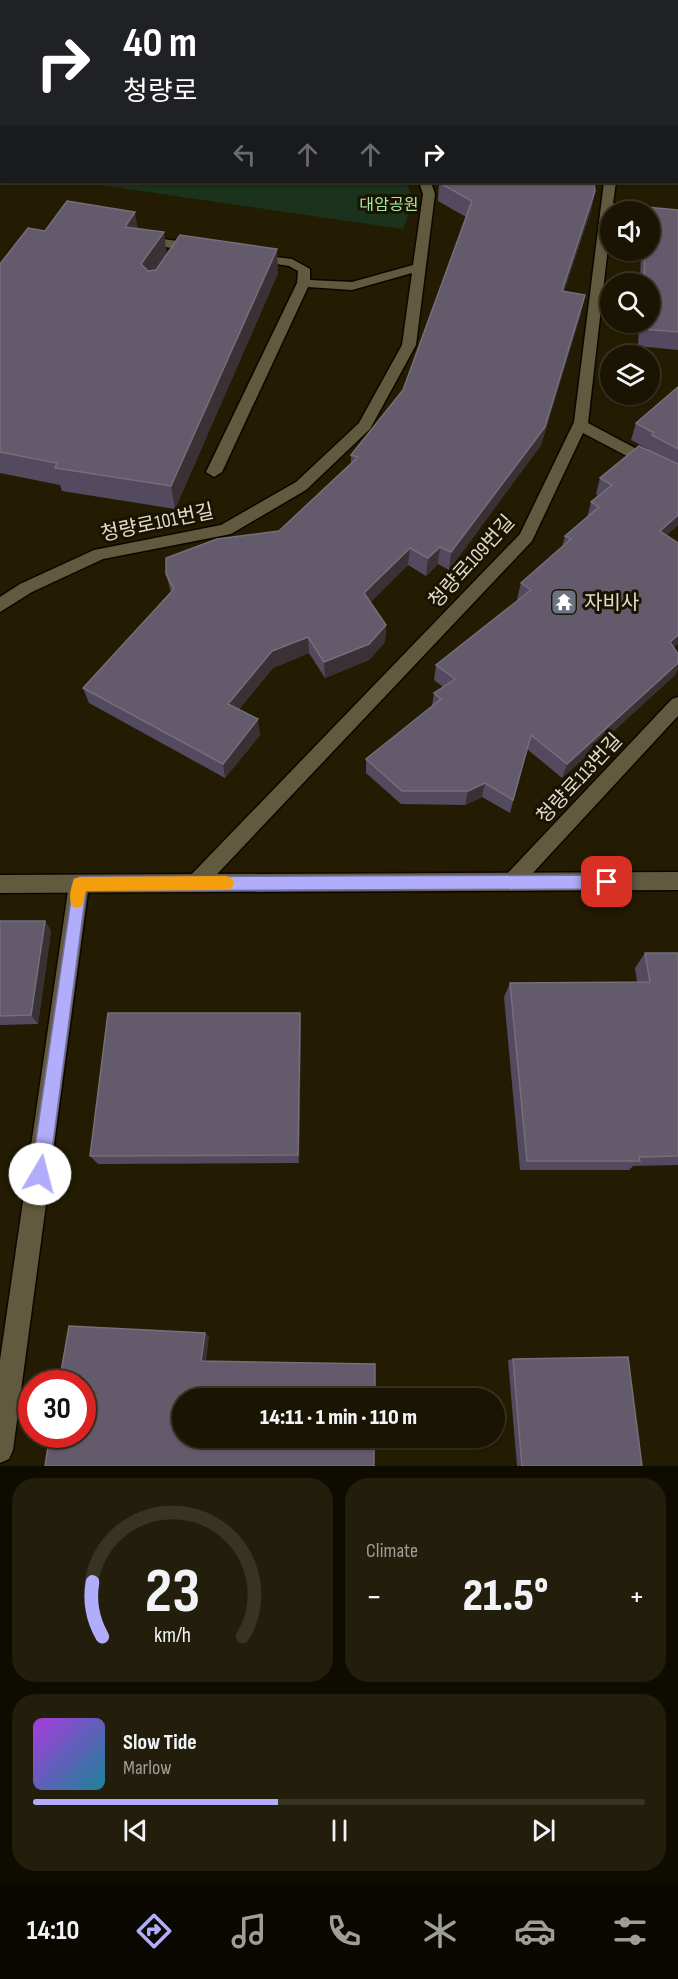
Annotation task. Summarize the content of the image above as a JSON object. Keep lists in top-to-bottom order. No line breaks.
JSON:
{"streets":{"street":["청량로101번길","청량로109번길","청량로113번길"]},"parks":["대암공원"],"places":{"temple":["자비사"]},"page":{"turn":["40 m","청량로"],"limit":"30","trip":"14:11 · 1 min · 110 m","tile":"Climate","heat":["−","21.5°","+"],"song":["Slow Tide","Marlow"],"tabs":"14:10","gauge":["23","km/h"]}}
